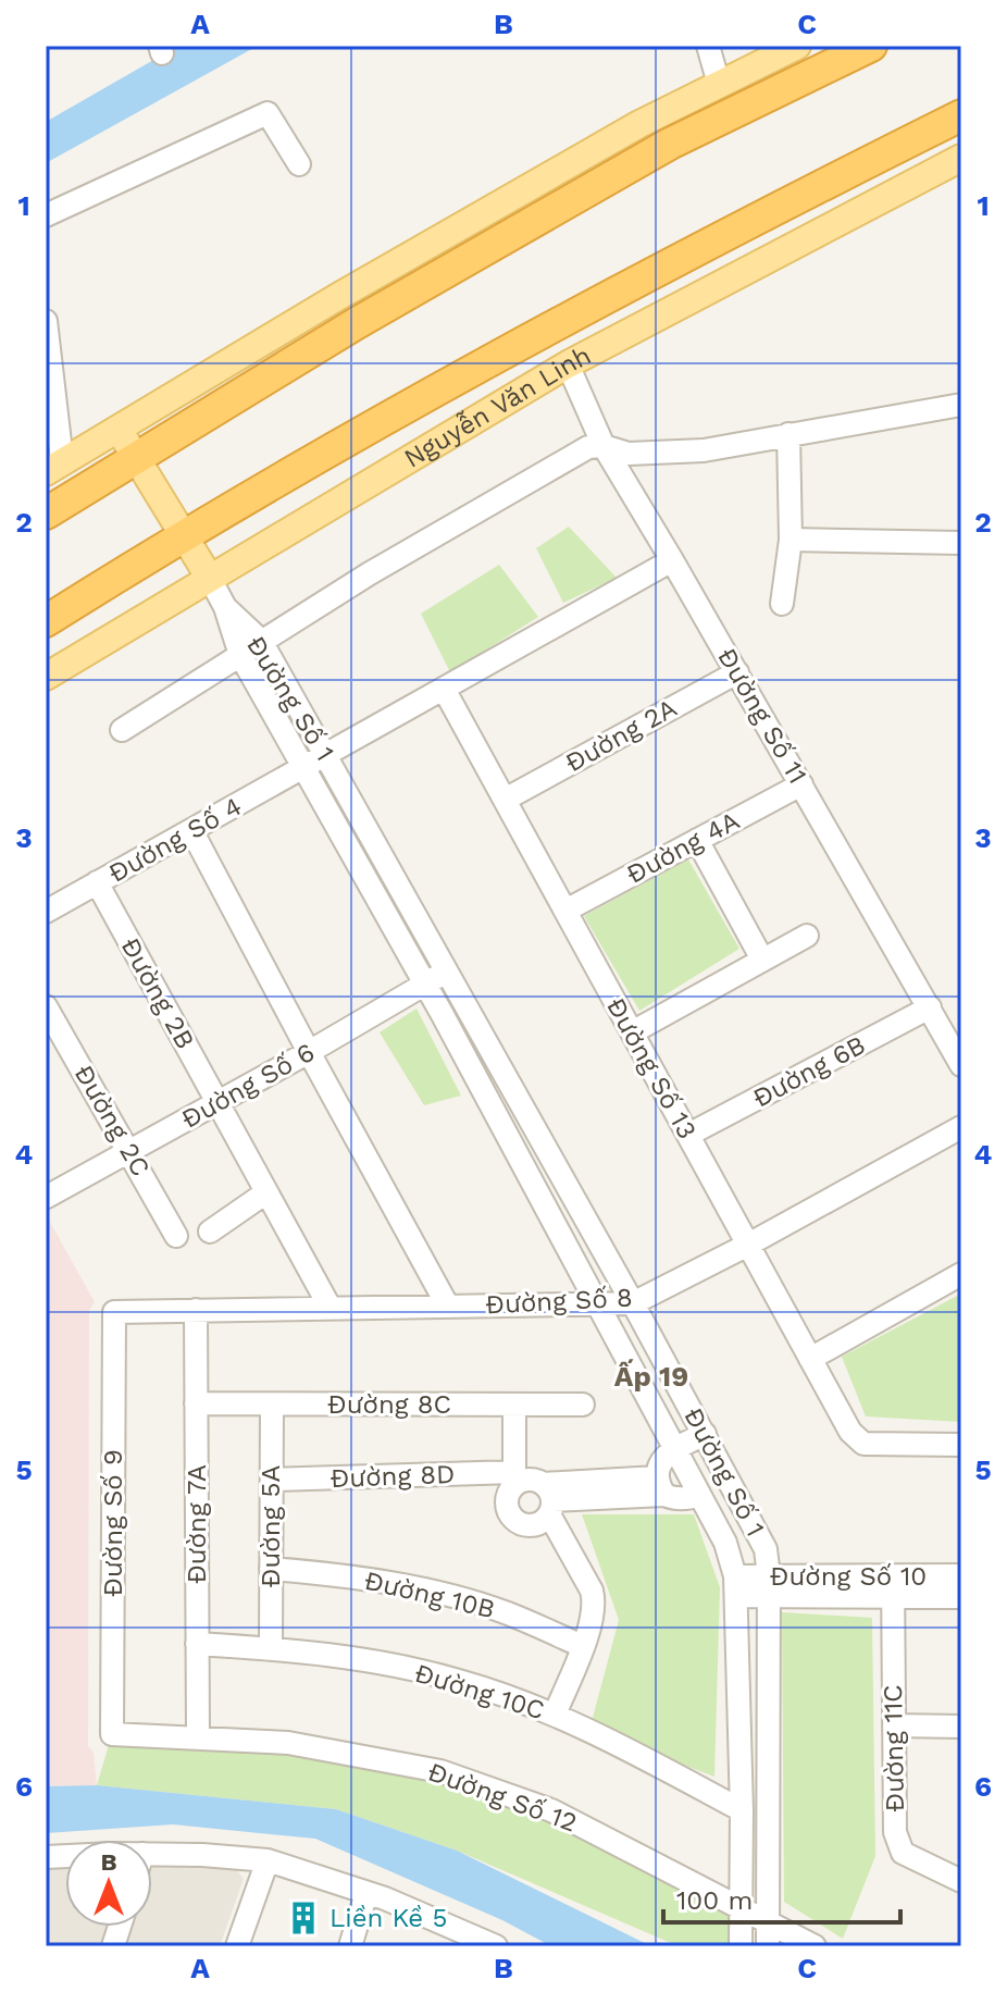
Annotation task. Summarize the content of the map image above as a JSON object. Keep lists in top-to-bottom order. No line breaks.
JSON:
{"streets":{"highway":["Nguyễn Văn Linh"],"street":["Đường Số 1","Đường Số 11","Đường 2A","Đường Số 4","Đường 4A","Đường 2B","Đường Số 13","Đường 6B","Đường Số 6","Đường 2C","Đường Số 8","Đường 8C","Đường 8D","Đường Số 9","Đường 7A","Đường 5A","Đường Số 10","Đường 10B","Đường 10C","Đường 11C","Đường Số 12"]},"crossings":[["Nguyễn Văn Linh","Đường Số 11"],["Đường Số 1","Đường Số 4"],["Đường Số 1","Đường Số 6"],["Đường Số 1","Đường Số 8"],["Đường Số 1","Đường Số 10"],["Đường Số 1","Đường 10C"],["Đường Số 1","Đường Số 12"],["Đường Số 11","Đường 2A"],["Đường Số 11","Đường Số 4"],["Đường Số 11","Đường 4A"],["Đường Số 11","Đường 6B"],["Đường 2A","Đường Số 13"],["Đường Số 4","Đường 2B"],["Đường Số 4","Đường Số 13"],["Đường 4A","Đường Số 13"],["Đường 2B","Đường Số 6"],["Đường 2B","Đường Số 8"],["Đường Số 13","Đường 6B"],["Đường Số 13","Đường Số 8"],["Đường Số 6","Đường 2C"],["Đường Số 8","Đường Số 9"],["Đường Số 8","Đường 7A"],["Đường 8C","Đường 7A"],["Đường 8C","Đường 5A"],["Đường 8D","Đường 5A"],["Đường Số 9","Đường Số 12"],["Đường 7A","Đường 10C"],["Đường 7A","Đường Số 12"],["Đường 5A","Đường 10B"],["Đường 5A","Đường 10C"],["Đường Số 10","Đường 11C"]],"districts":["Ấp 19"],"places":{"building":["Liền Kề 5"]},"scale_bar":"100 m","north":"top","grid":{"columns":["A","B","C"],"rows":["1","2","3","4","5","6"]}}
